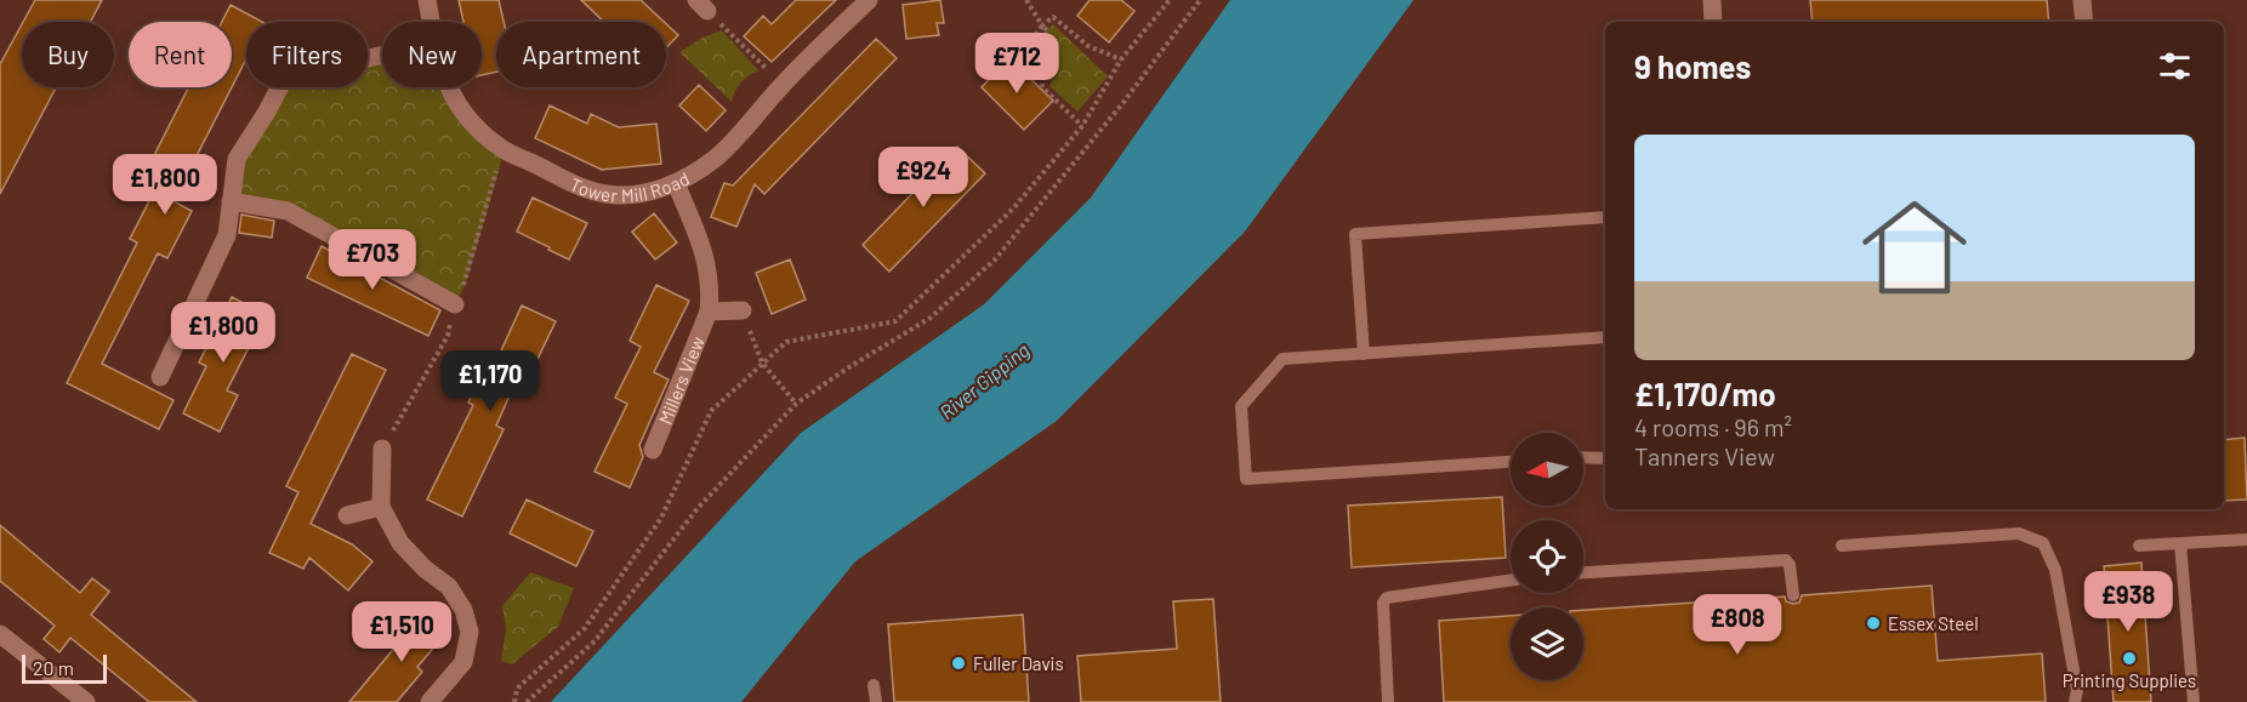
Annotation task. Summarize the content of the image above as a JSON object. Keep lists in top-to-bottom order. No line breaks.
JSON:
{"streets":{"street":["Tower Mill Road","Millers View"]},"crossings":[["Tower Mill Road","Millers View"]],"water":["River Gipping"],"places":["Essex Steel","Printing Supplies","Fuller Davis"],"scale_bar":"20 m","north":"left","page":{"chip":["Buy","Rent","Filters","New","Apartment"],"heading":"9 homes","price":["£712","£924","£1,800","£703","£1,800","£1,170","£938","£808","£1,510"],"list":[{"name":"£1,170/mo","note":"4 rooms · 96 m² · Tanners View"}],"scale":"20 m"}}
